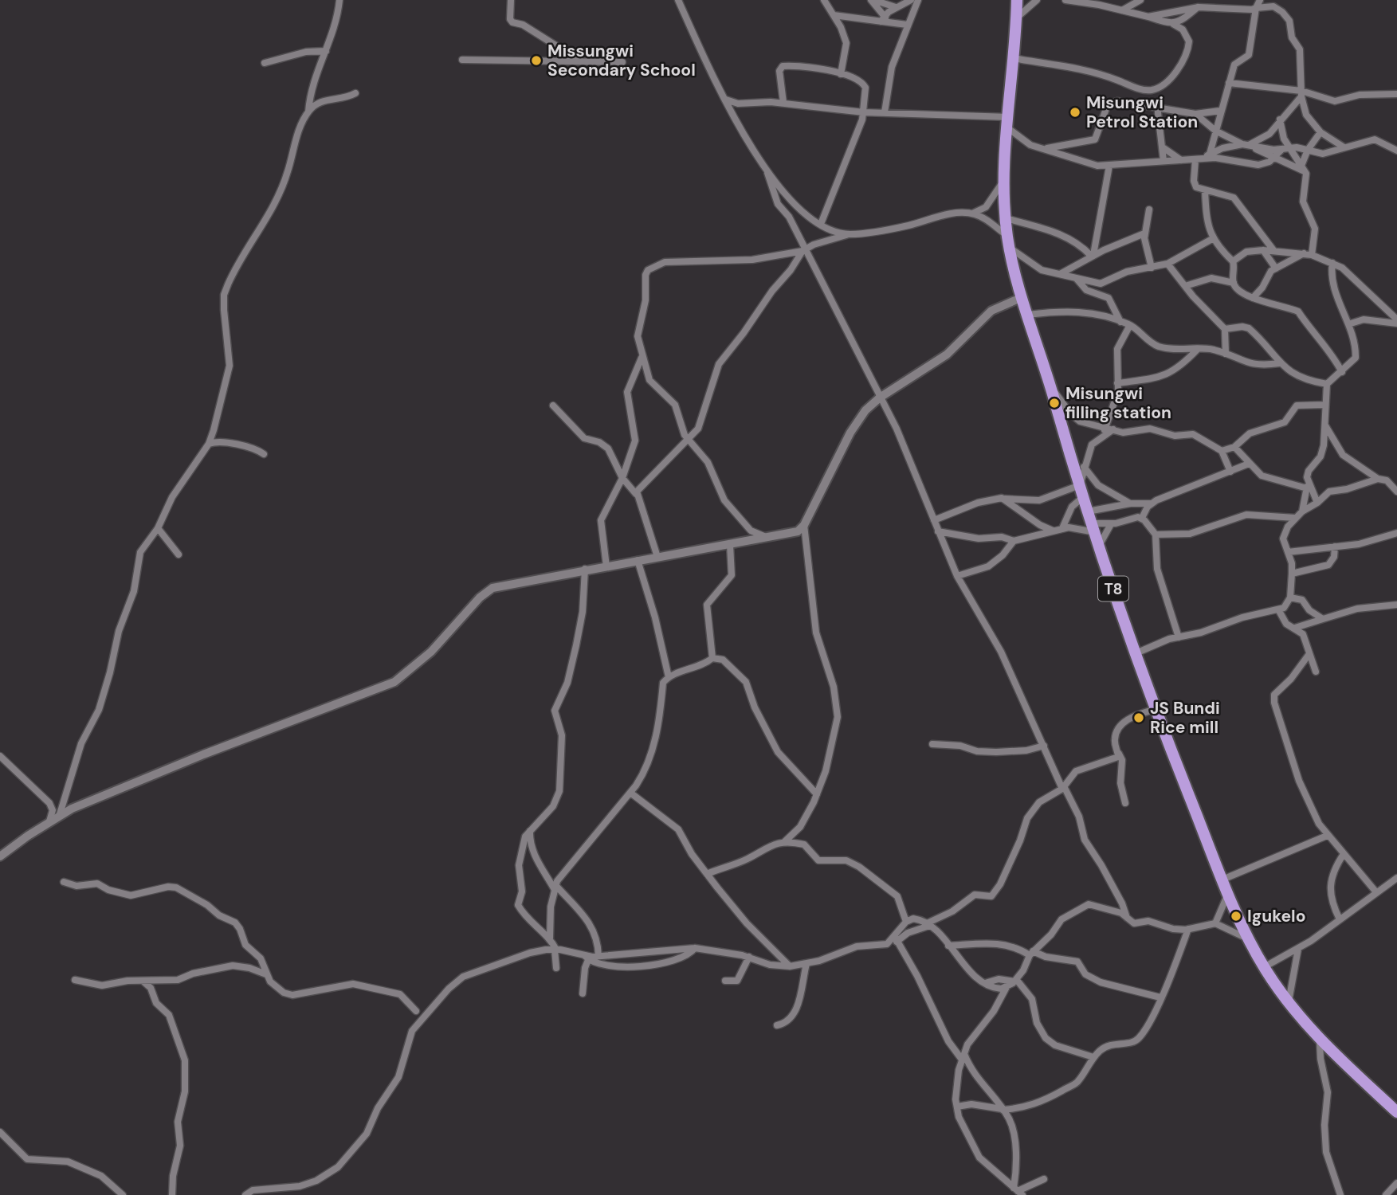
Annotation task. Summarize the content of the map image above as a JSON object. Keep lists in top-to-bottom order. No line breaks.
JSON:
{"streets":{"highway":["T8"]},"places":["Missungwi Secondary School","Misungwi Petrol Station","Misungwi filling station","JS Bundi Rice mill","Igukelo"]}
